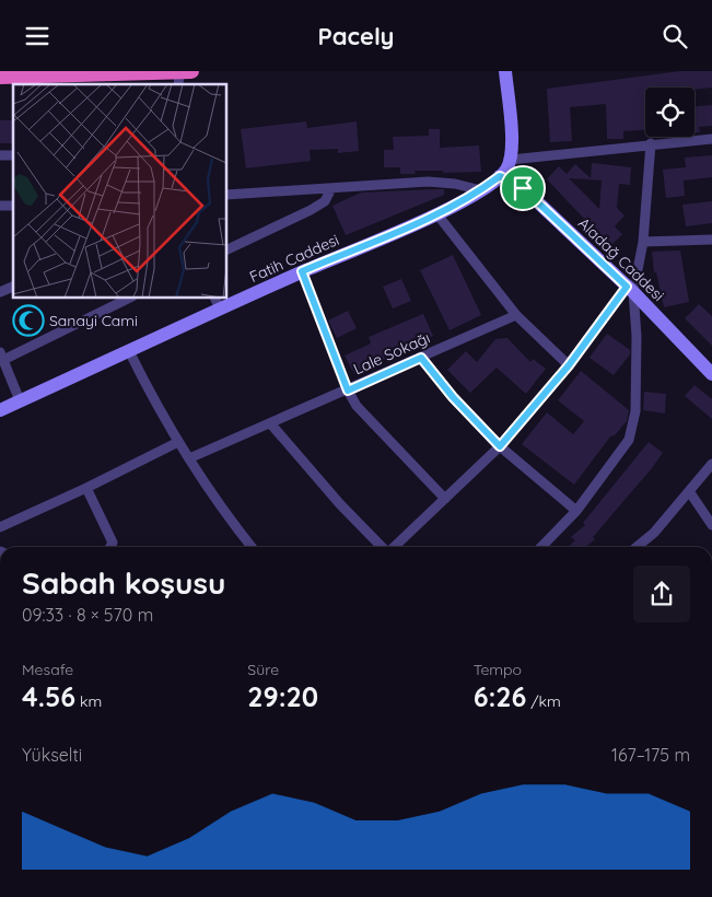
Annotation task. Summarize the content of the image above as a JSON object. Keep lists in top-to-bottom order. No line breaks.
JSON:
{"streets":{"main road":["Fatih Caddesi","Aladağ Caddesi"],"street":["Lale Sokağı"]},"crossings":[["Fatih Caddesi","Aladağ Caddesi"]],"places":{"mosque":["Sanayi Cami"]},"page":{"header":"Pacely","heading":["Sabah koşusu","09:33 · 8 × 570 m"],"stats":[["Mesafe","4.56 km"],["Süre","29:20"],["Tempo","6:26 /km"]],"chart":["Yükselti","167–175 m"]}}
